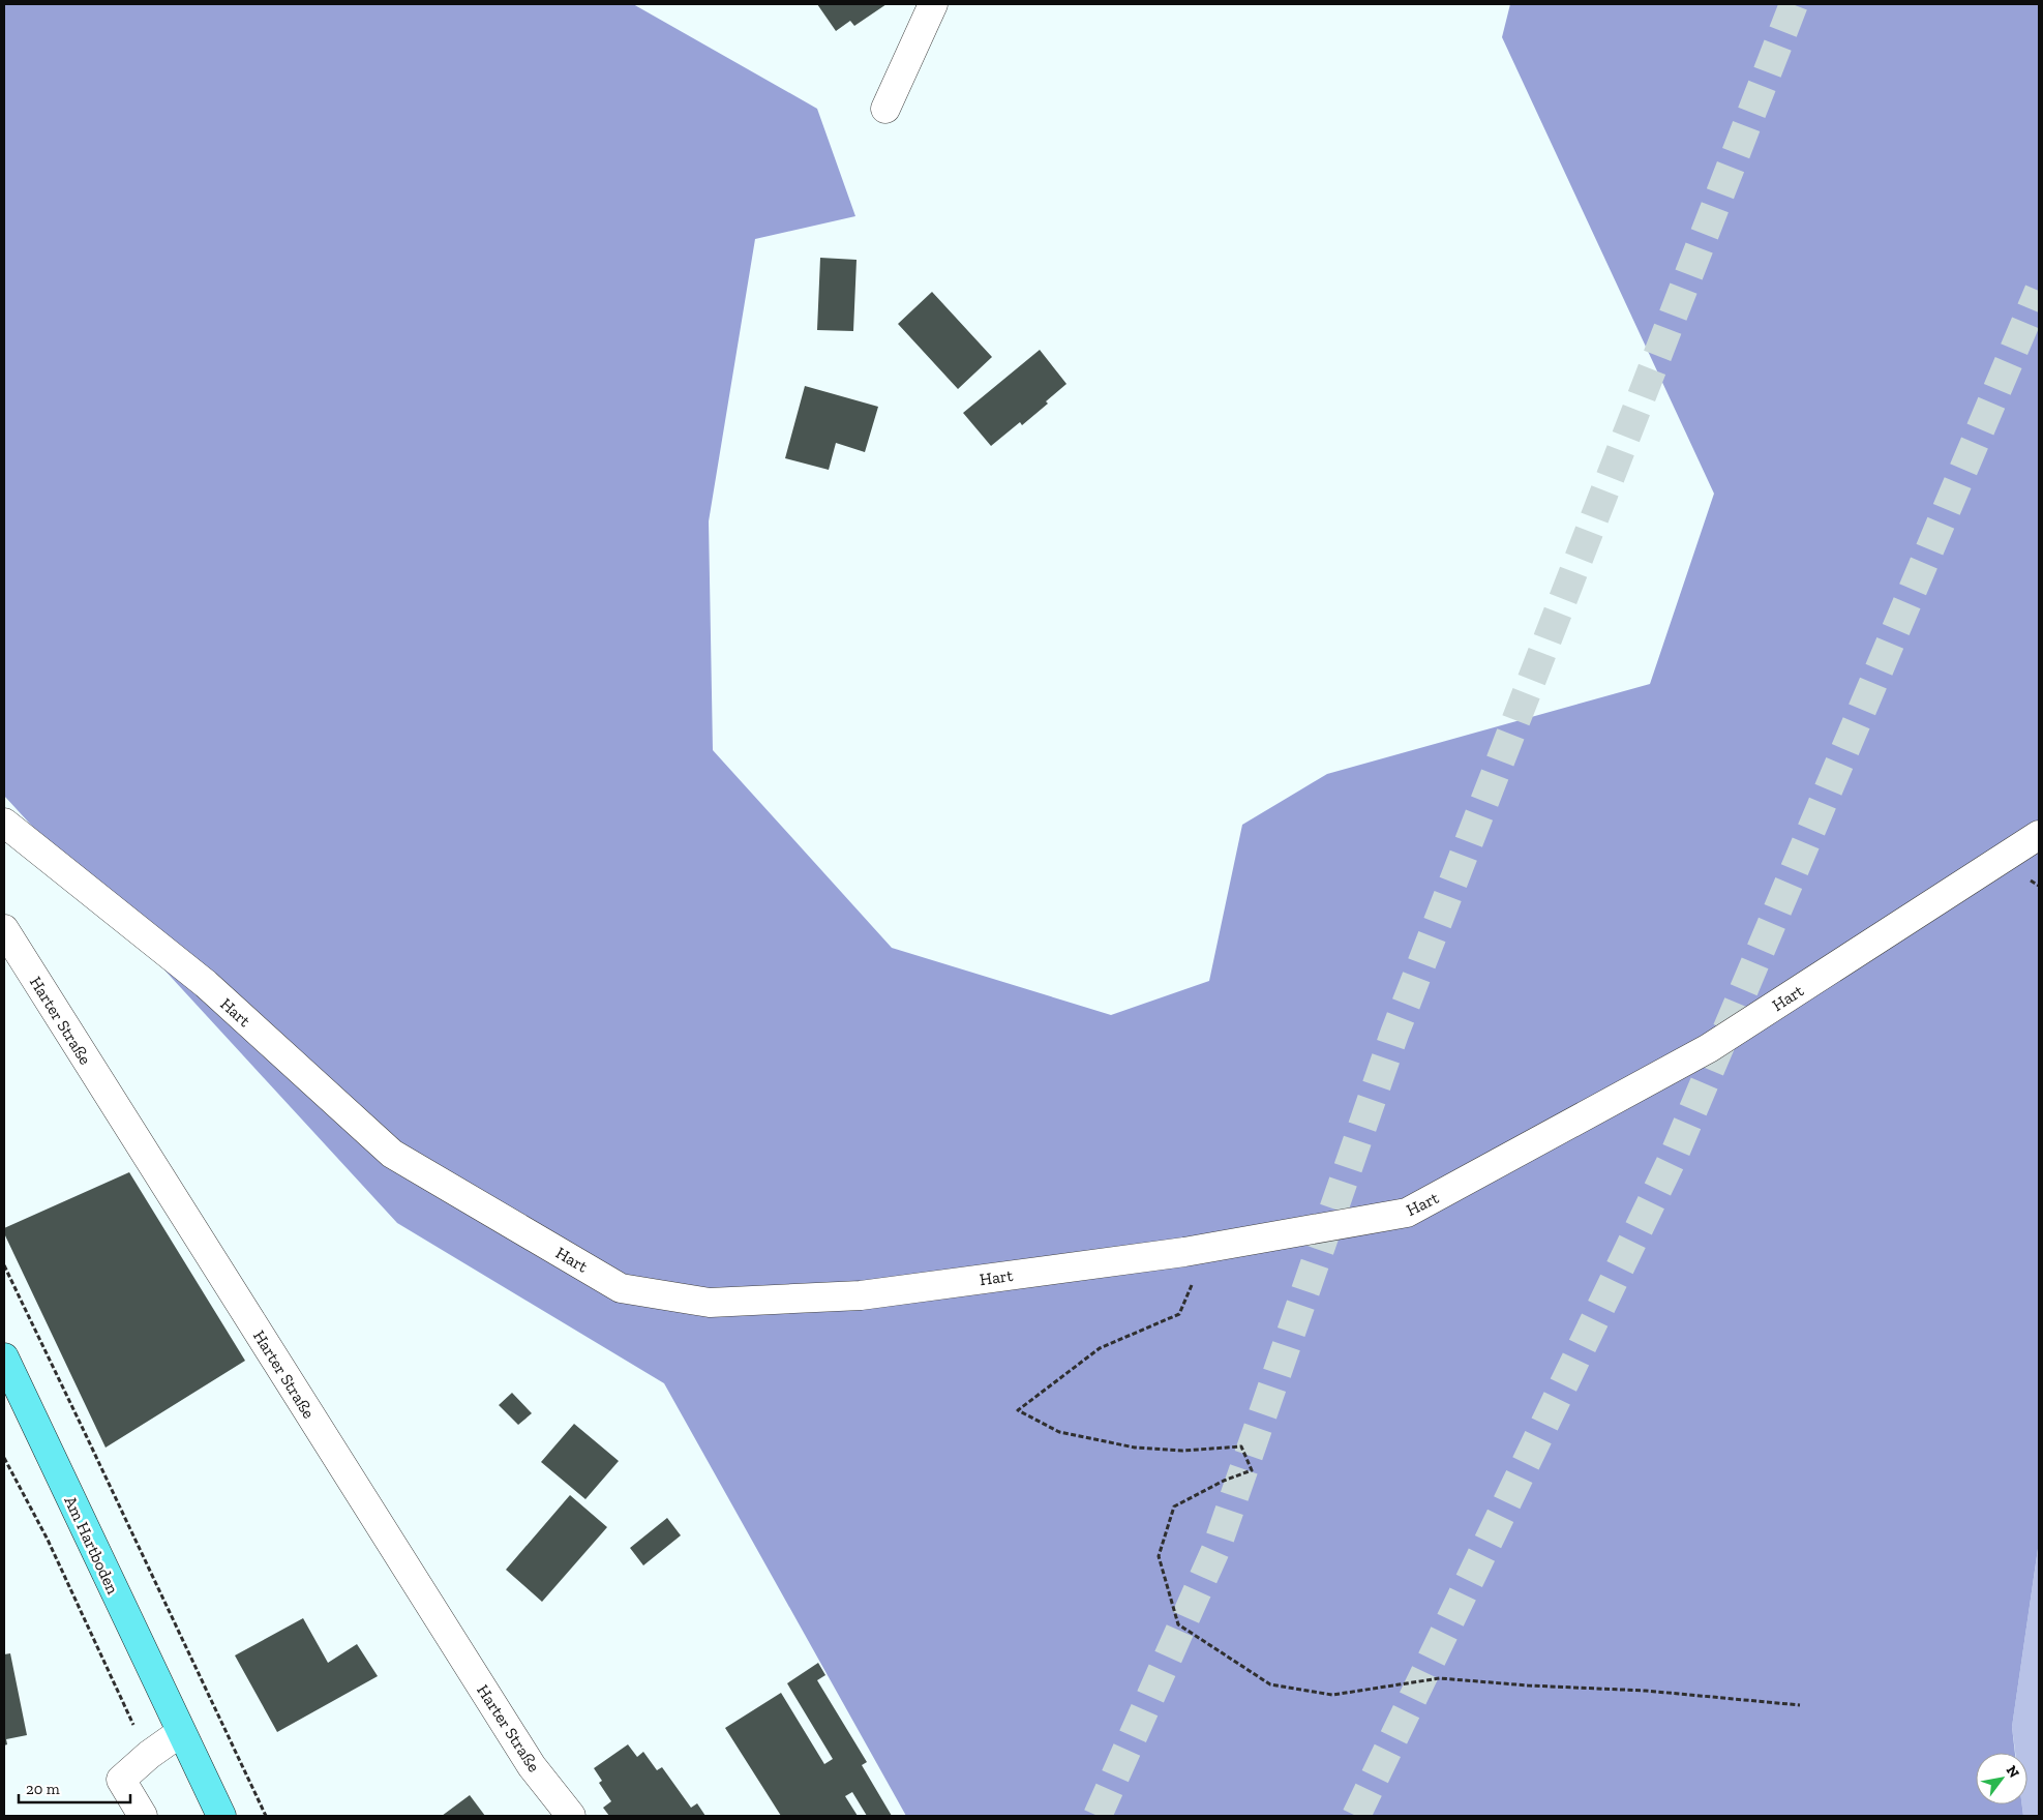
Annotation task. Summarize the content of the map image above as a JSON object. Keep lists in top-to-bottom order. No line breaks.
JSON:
{"streets":{"main road":["Am Hartboden"],"street":["Hart","Harter Straße"]},"scale_bar":"20 m","north":"top right"}
